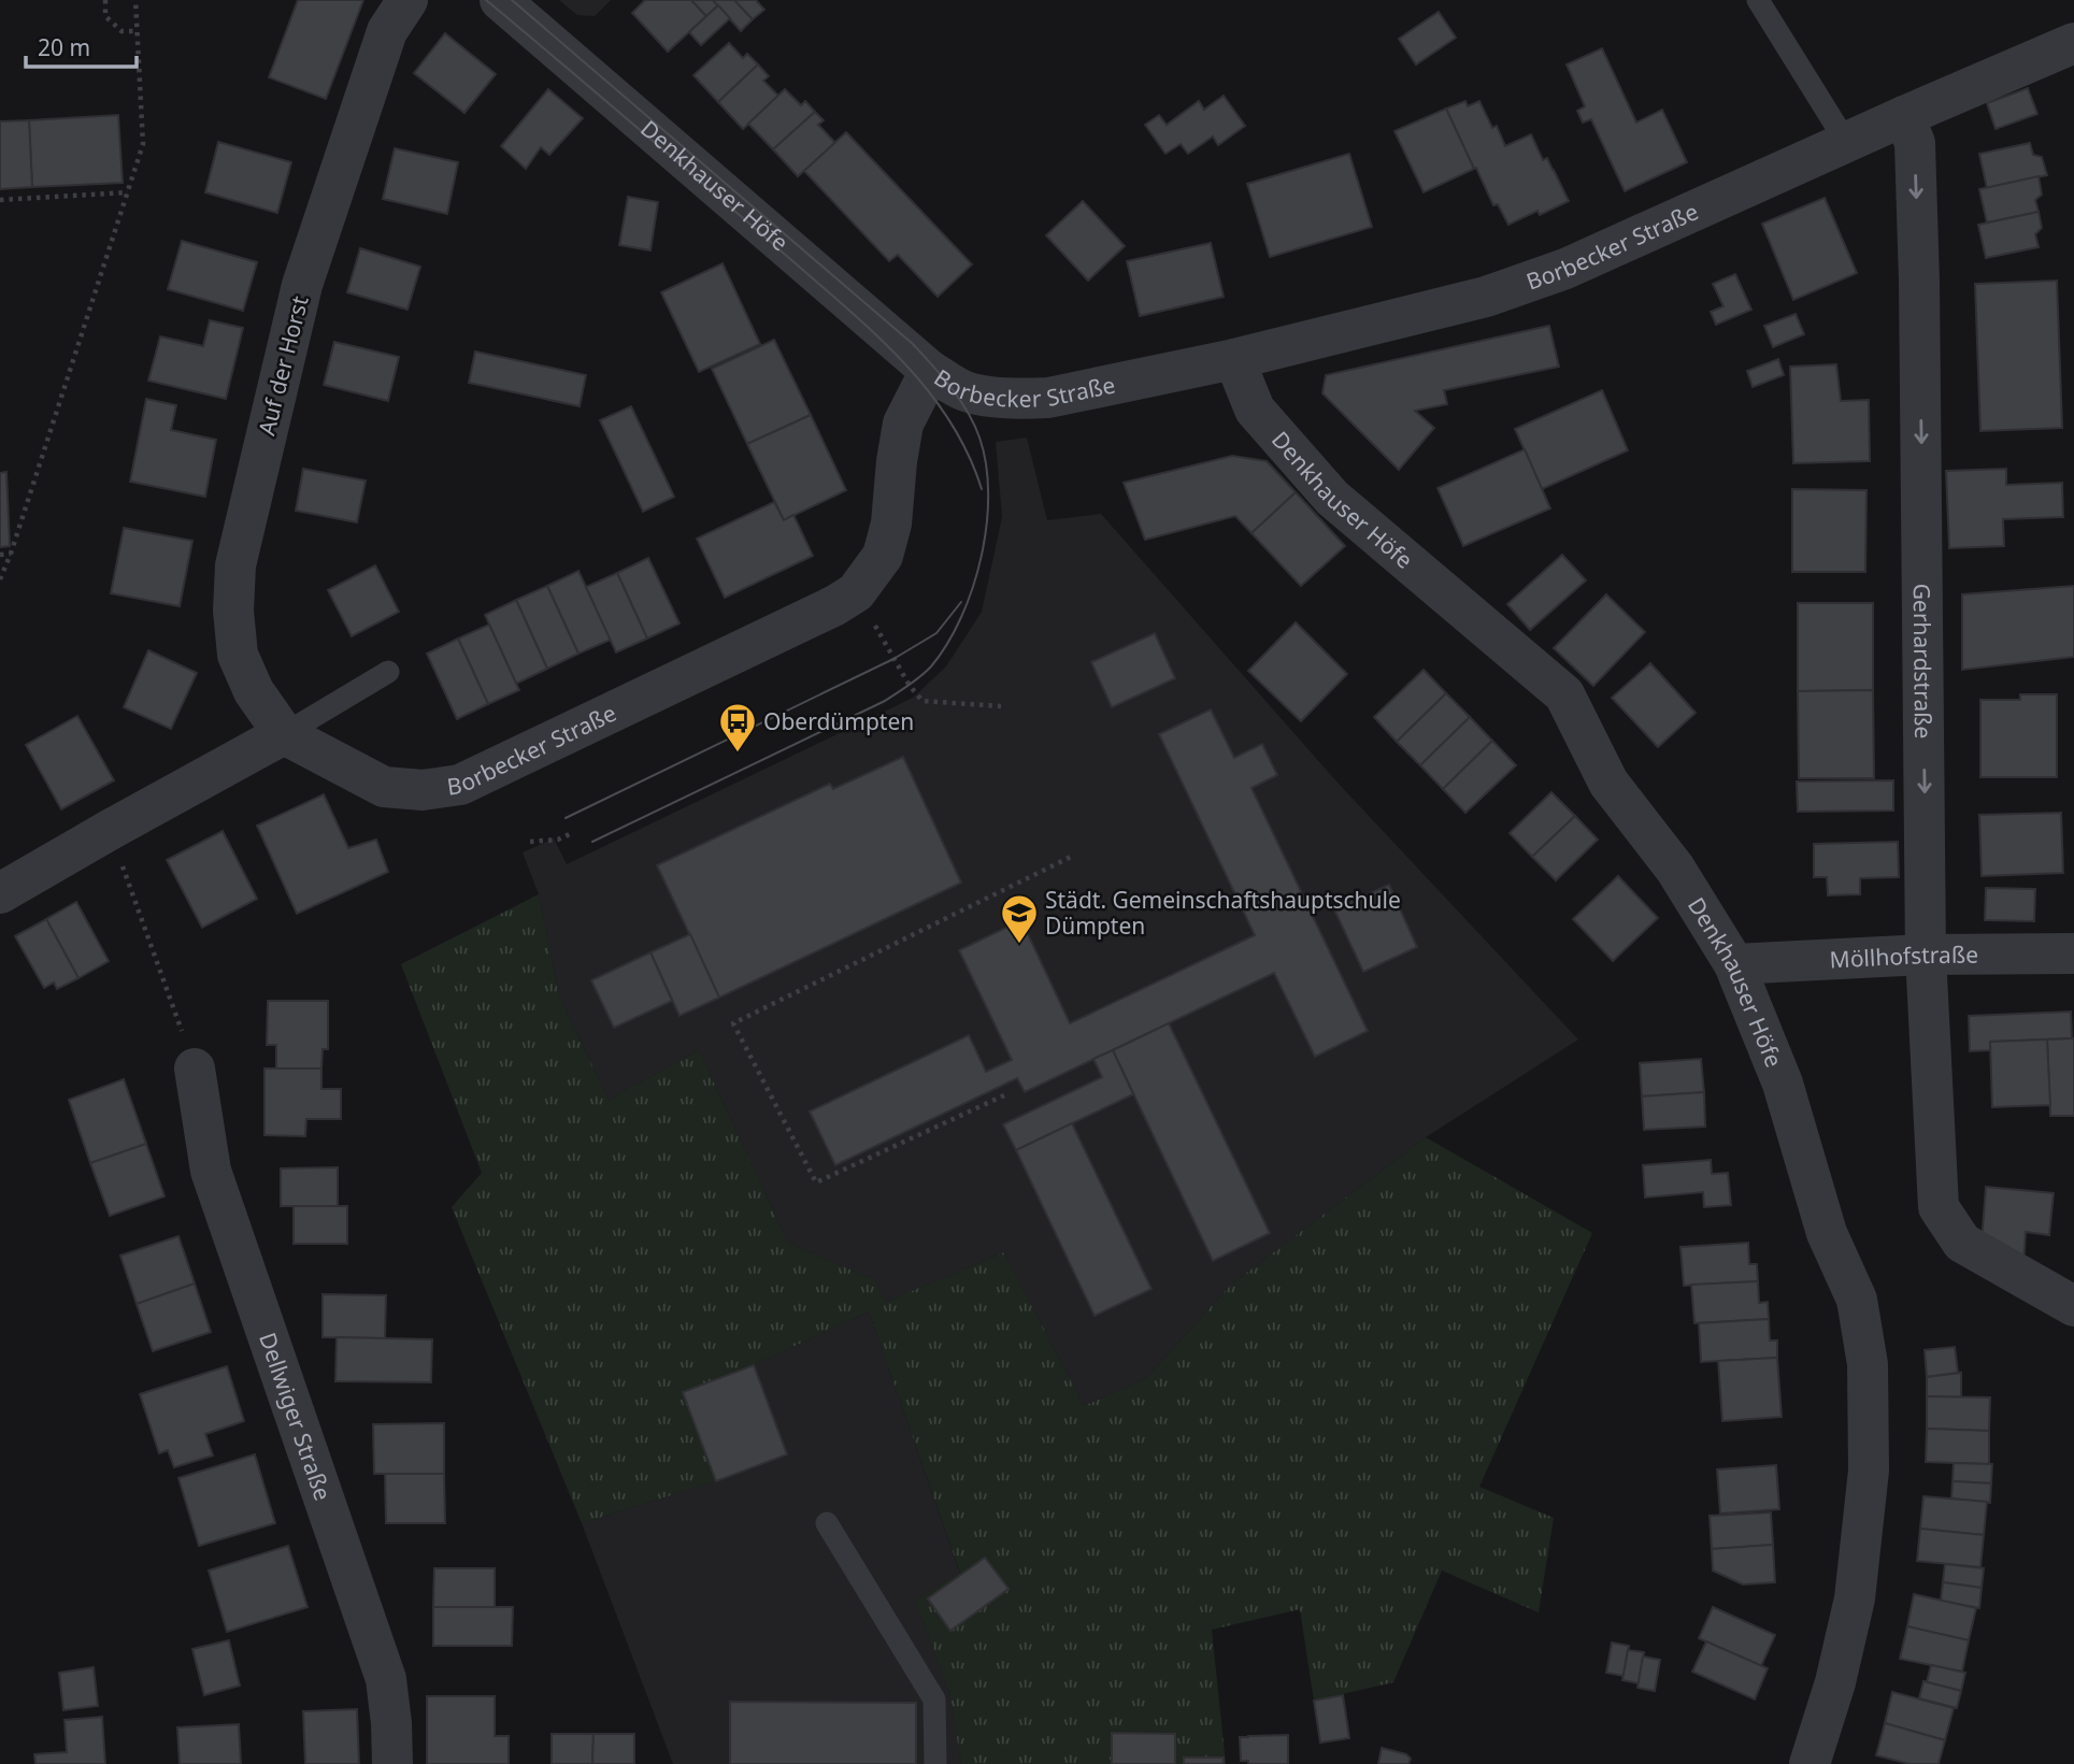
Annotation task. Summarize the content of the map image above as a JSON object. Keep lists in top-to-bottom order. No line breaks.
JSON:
{"streets":{"street":["Denkhauser Höfe","Borbecker Straße","Auf der Horst","Gerhardstraße","Möllhofstraße","Dellwiger Straße"]},"crossings":[["Denkhauser Höfe","Borbecker Straße"],["Denkhauser Höfe","Möllhofstraße"],["Borbecker Straße","Auf der Horst"],["Borbecker Straße","Gerhardstraße"],["Gerhardstraße","Möllhofstraße"]],"one_way":["Gerhardstraße"],"places":{"bus stop":["Oberdümpten"],"school or university":["Städt. Gemeinschaftshauptschule Dümpten"]},"scale_bar":"20 m"}
